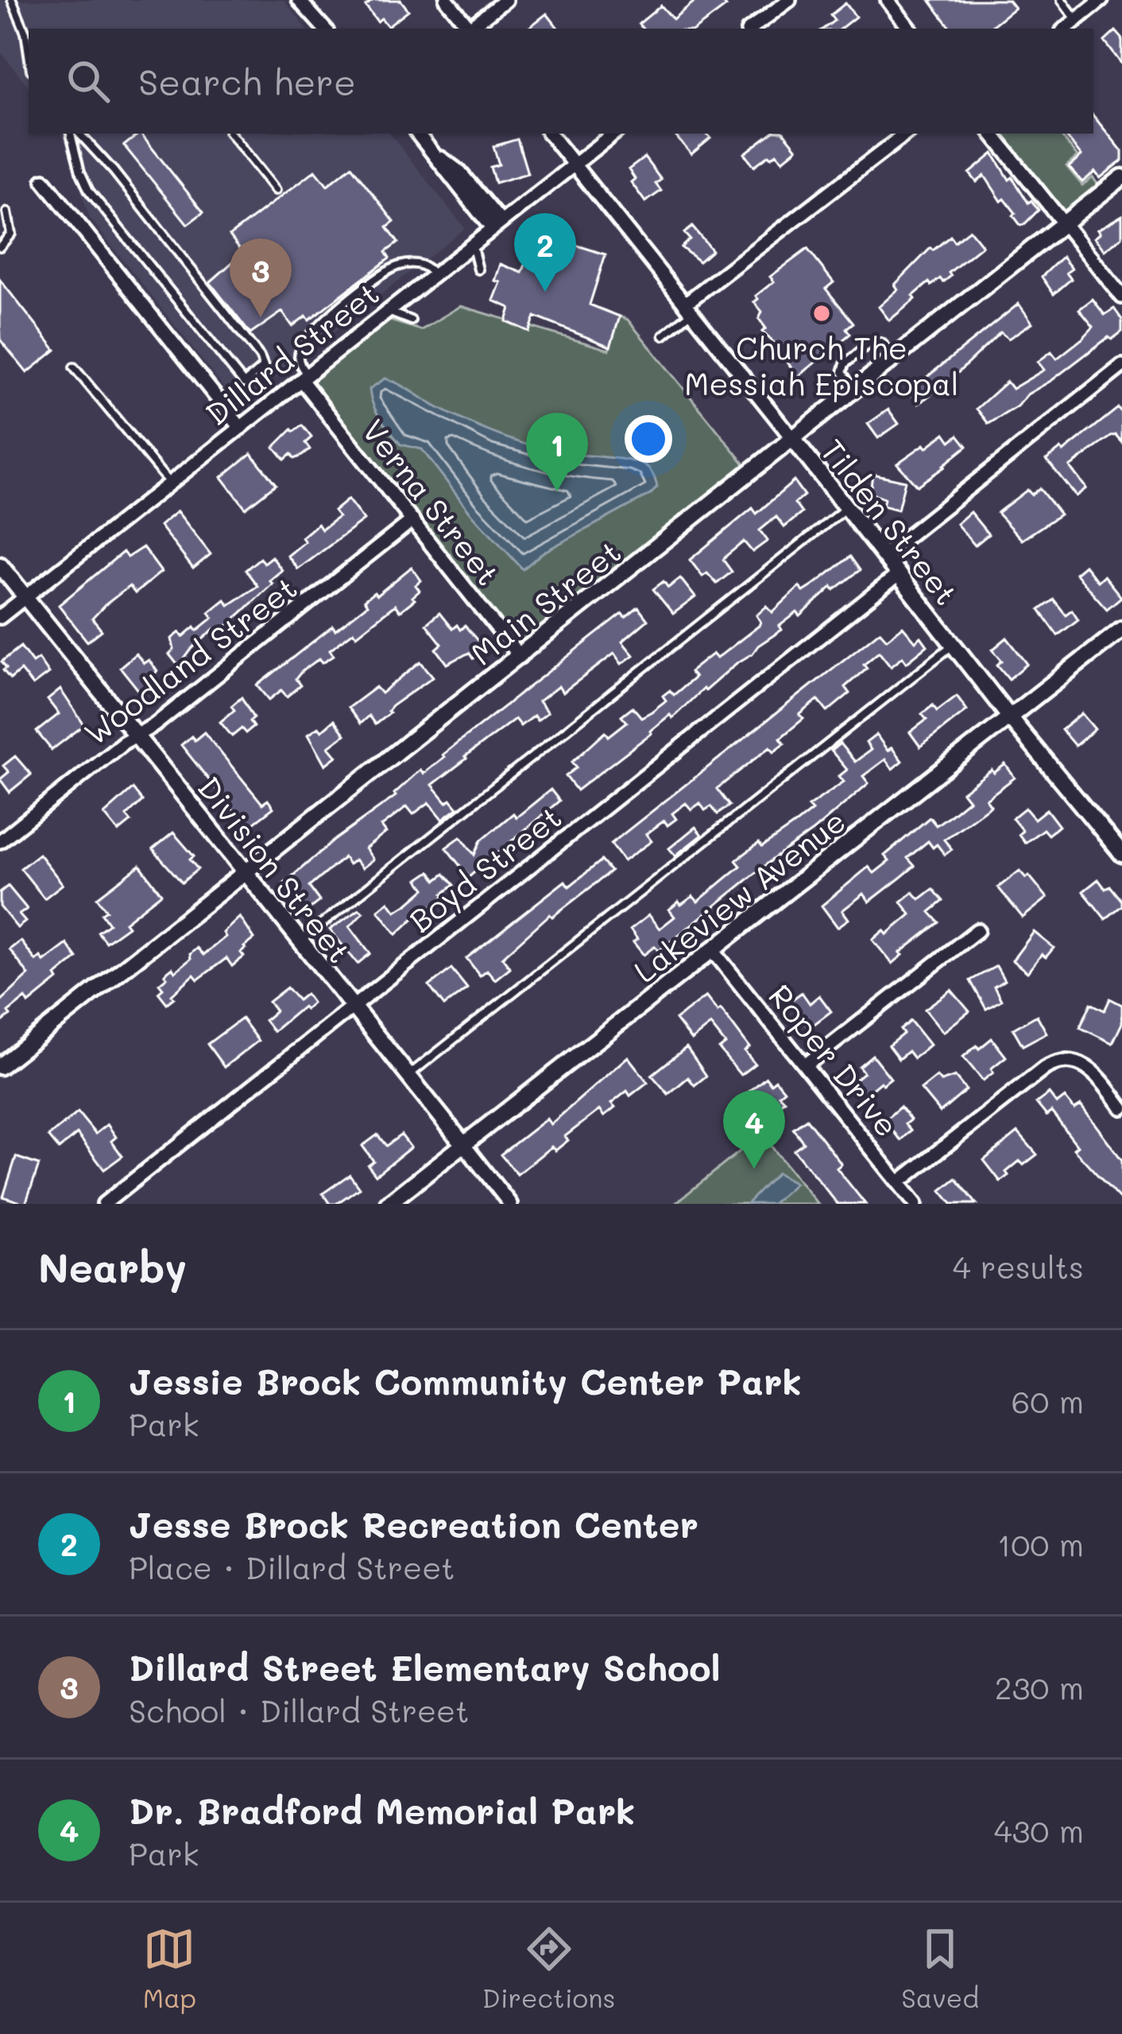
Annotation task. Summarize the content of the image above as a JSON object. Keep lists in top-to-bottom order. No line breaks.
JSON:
{"streets":{"street":["Dillard Street","Verna Street","Tilden Street","Main Street","Woodland Street","Boyd Street","Division Street","Lakeview Avenue","Roper Drive"]},"crossings":[["Dillard Street","Verna Street"],["Dillard Street","Tilden Street"],["Dillard Street","Division Street"],["Verna Street","Main Street"],["Verna Street","Woodland Street"],["Tilden Street","Main Street"],["Tilden Street","Boyd Street"],["Tilden Street","Lakeview Avenue"],["Main Street","Division Street"],["Woodland Street","Division Street"],["Boyd Street","Division Street"],["Division Street","Lakeview Avenue"],["Lakeview Avenue","Roper Drive"]],"places":["Church The Messiah Episcopal"],"page":{"search":"Search here","pins":["2","3","1","4"],"heading":["Nearby","4 results"],"list":[{"mark":"1","name":"Jessie Brock Community Center Park","note":"Park","value":"60 m"},{"mark":"2","name":"Jesse Brock Recreation Center","note":"Place · Dillard Street","value":"100 m"},{"mark":"3","name":"Dillard Street Elementary School","note":"School · Dillard Street","value":"230 m"},{"mark":"4","name":"Dr. Bradford Memorial Park","note":"Park","value":"430 m"}],"nav":["Map","Directions","Saved"]}}
